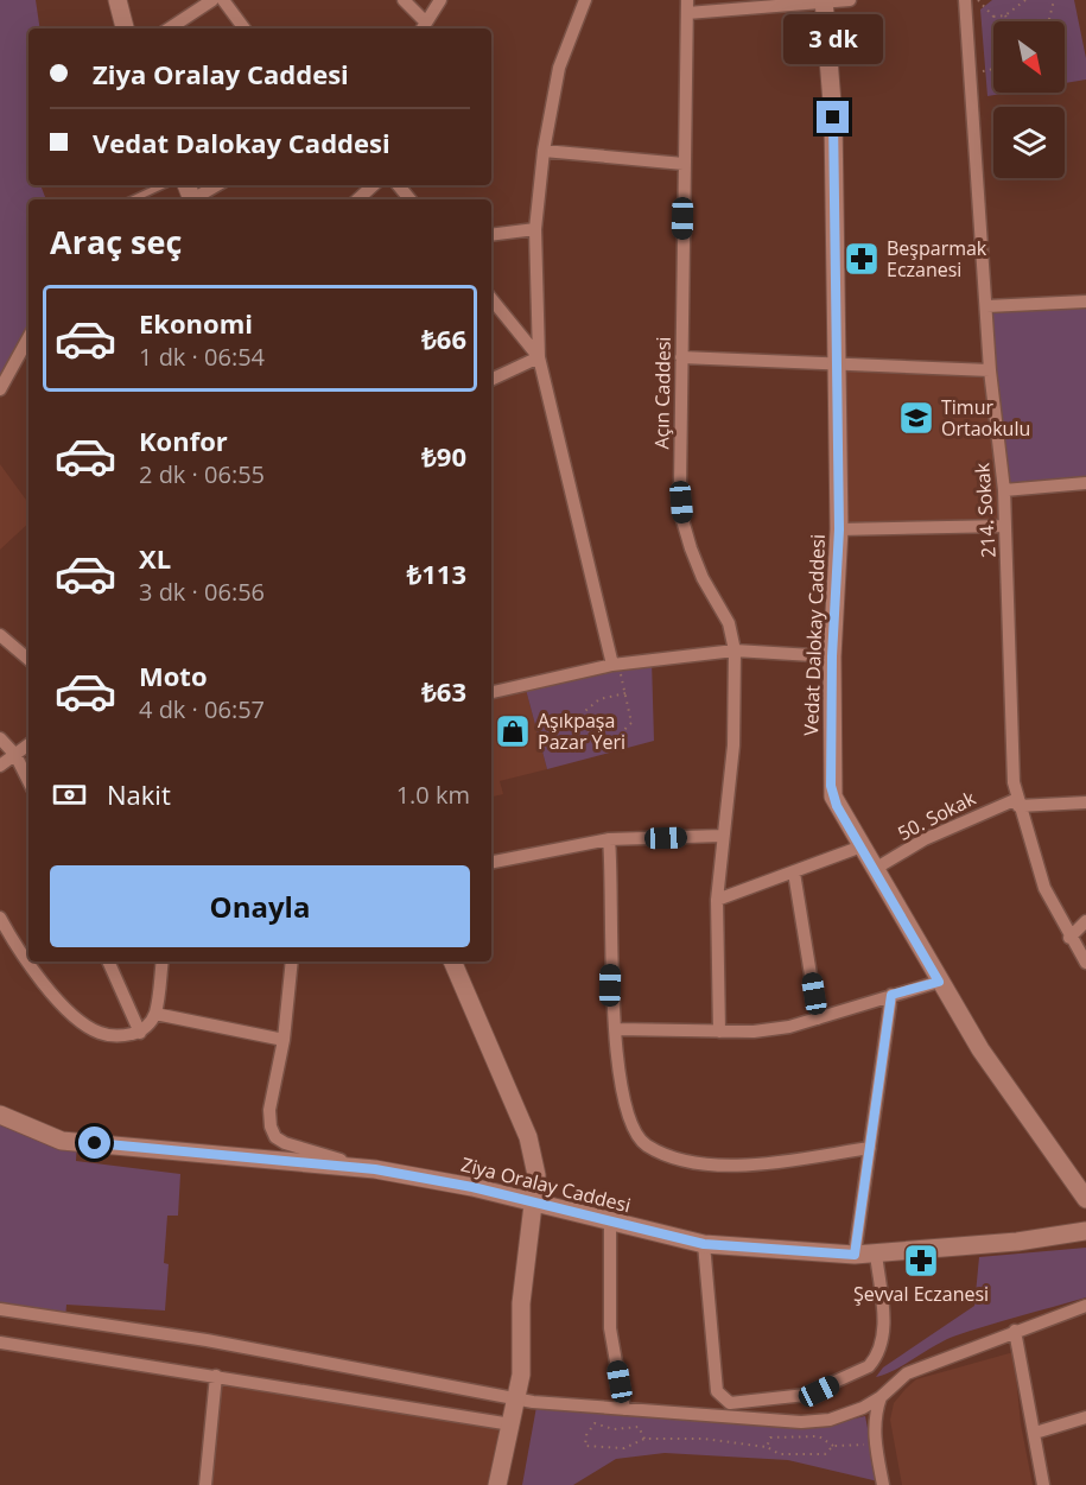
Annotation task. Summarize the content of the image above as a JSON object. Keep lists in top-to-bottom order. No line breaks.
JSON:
{"streets":{"street":["Açın Caddesi","214. Sokak","Vedat Dalokay Caddesi","50. Sokak","Ziya Oralay Caddesi"]},"crossings":[["214. Sokak","50. Sokak"],["Vedat Dalokay Caddesi","50. Sokak"]],"places":{"pharmacy":["Beşparmak Eczanesi","Şevval Eczanesi"],"school or university":["Timur Ortaokulu"],"shop":["Aşıkpaşa Pazar Yeri"]},"north":"bottom right","page":{"bubble":"3 dk","banner":["Ziya Oralay Caddesi","Vedat Dalokay Caddesi"],"heading":"Araç seç","list":[{"name":"Ekonomi","note":"1 dk · 06:54","value":"₺66"},{"name":"Konfor","note":"2 dk · 06:55","value":"₺90"},{"name":"XL","note":"3 dk · 06:56","value":"₺113"},{"name":"Moto","note":"4 dk · 06:57","value":"₺63"}],"pay":["Nakit","1.0 km"],"buttons":"Onayla"}}
